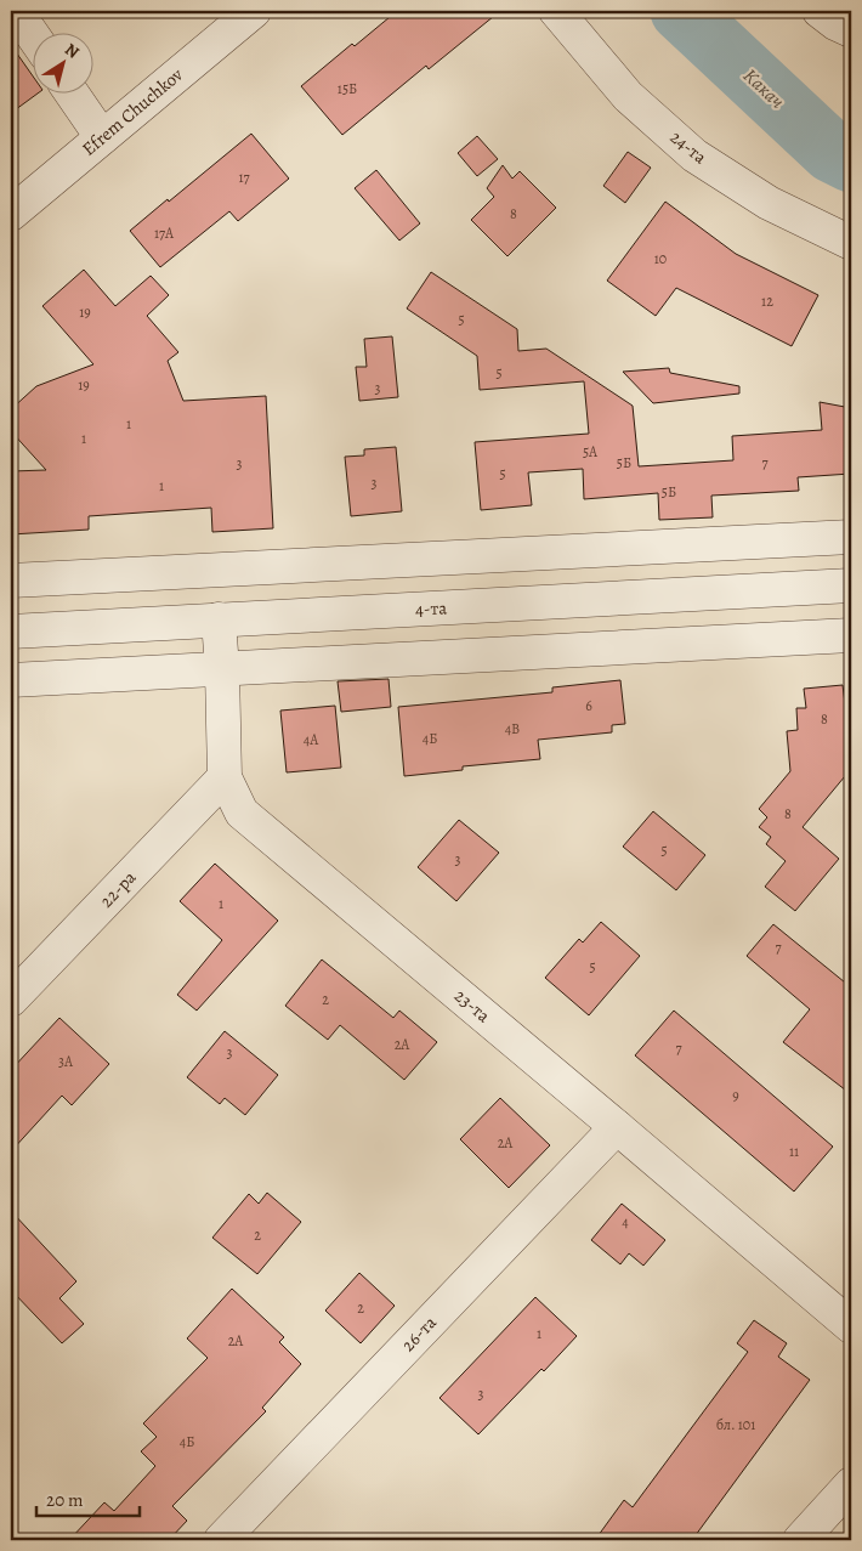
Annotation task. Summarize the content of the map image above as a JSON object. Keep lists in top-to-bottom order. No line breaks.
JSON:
{"streets":{"street":["Efrem Chuchkov","24-та","4-та","22-ра","23-та","26-та"]},"crossings":[["4-та","23-та"],["22-ра","23-та"],["23-та","26-та"]],"water":["Какач"],"house_numbers":["15Б","17","8","17А","10","12","19","5","5","19","3","1","1","5А","5Б","7","3","5","3","1","5Б","6","8","4В","4Б","4А","8","5","3","1","7","5","2","2А","7","3","3А","9","2А","11","4","2","2","1","2А","3","бл. 101","4Б"],"scale_bar":"20 m","north":"top right"}
